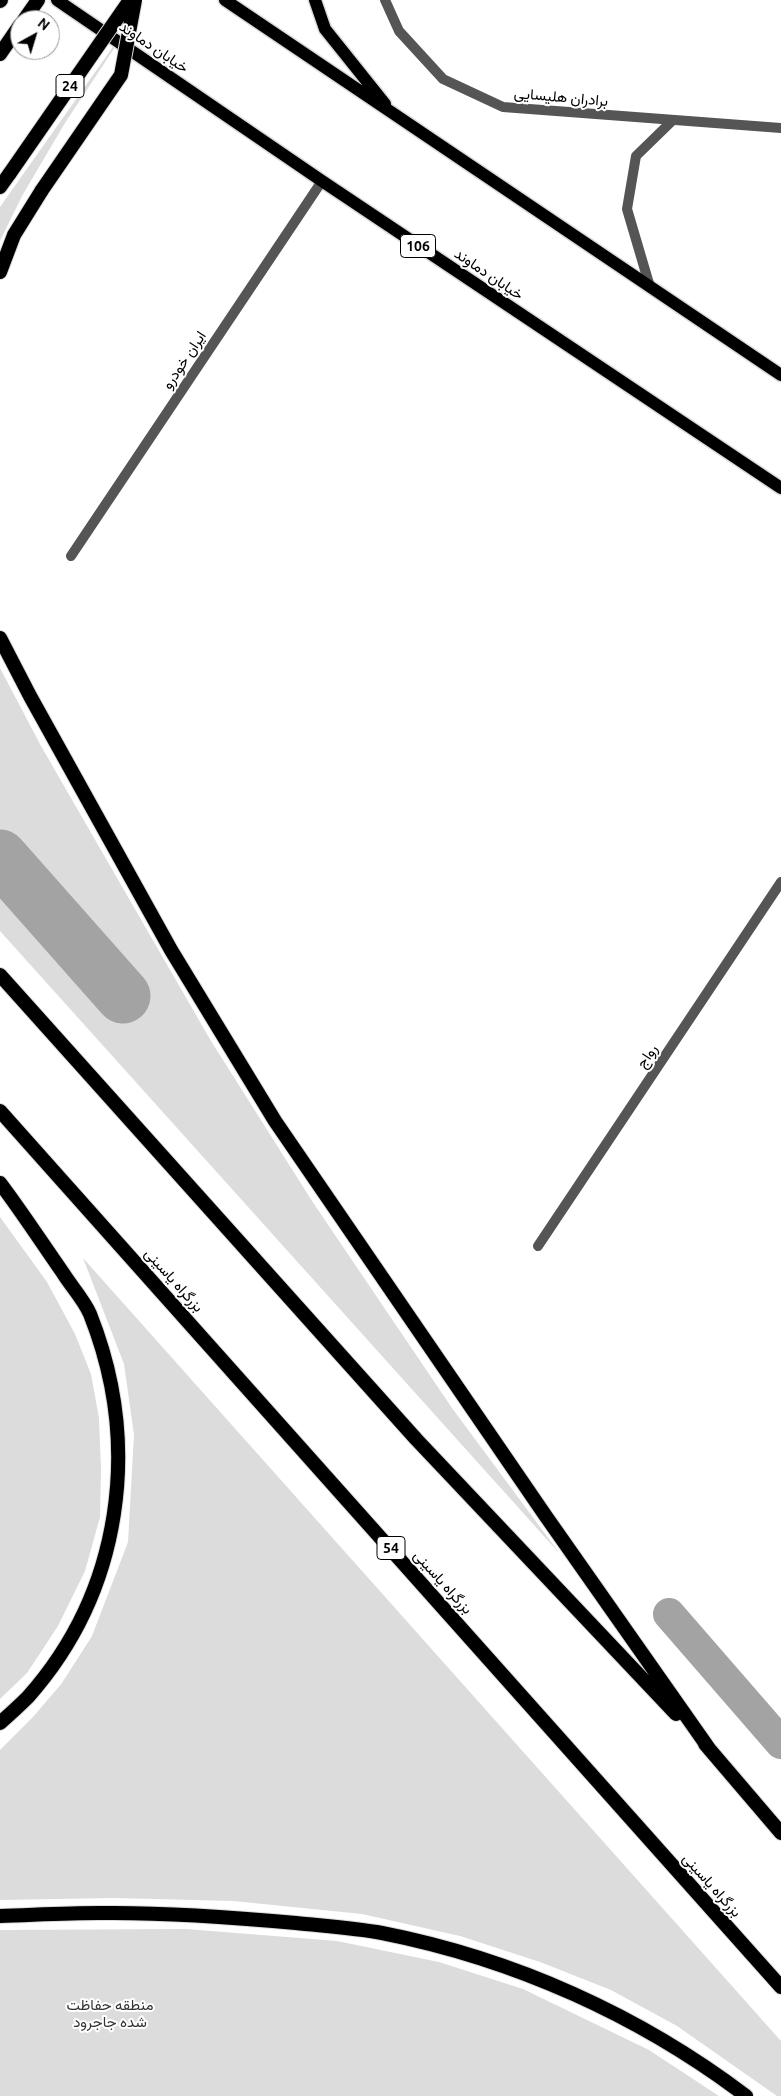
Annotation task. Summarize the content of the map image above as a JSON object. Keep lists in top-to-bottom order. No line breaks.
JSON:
{"streets":{"highway":["24","بزرگراه یاسینی","54"],"main road":["خیابان دماوند","106"],"street":["برادران هلیسایی","ایران خودرو","رواج"]},"crossings":[["خیابان دماوند","ایران خودرو"]],"parks":["منطقه حفاظت شده جاجرود"],"north":"top right"}
